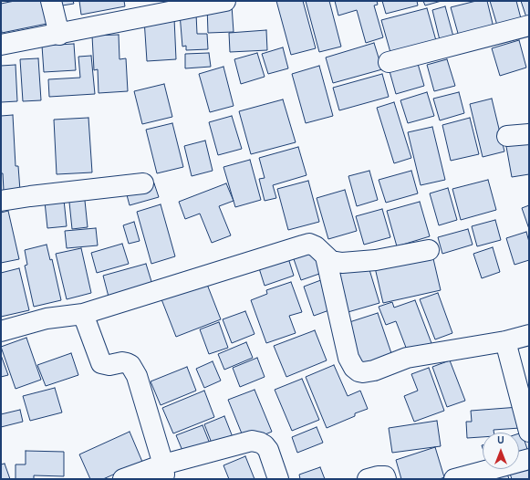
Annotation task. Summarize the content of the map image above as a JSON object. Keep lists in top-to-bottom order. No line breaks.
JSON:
{"north":"top"}
